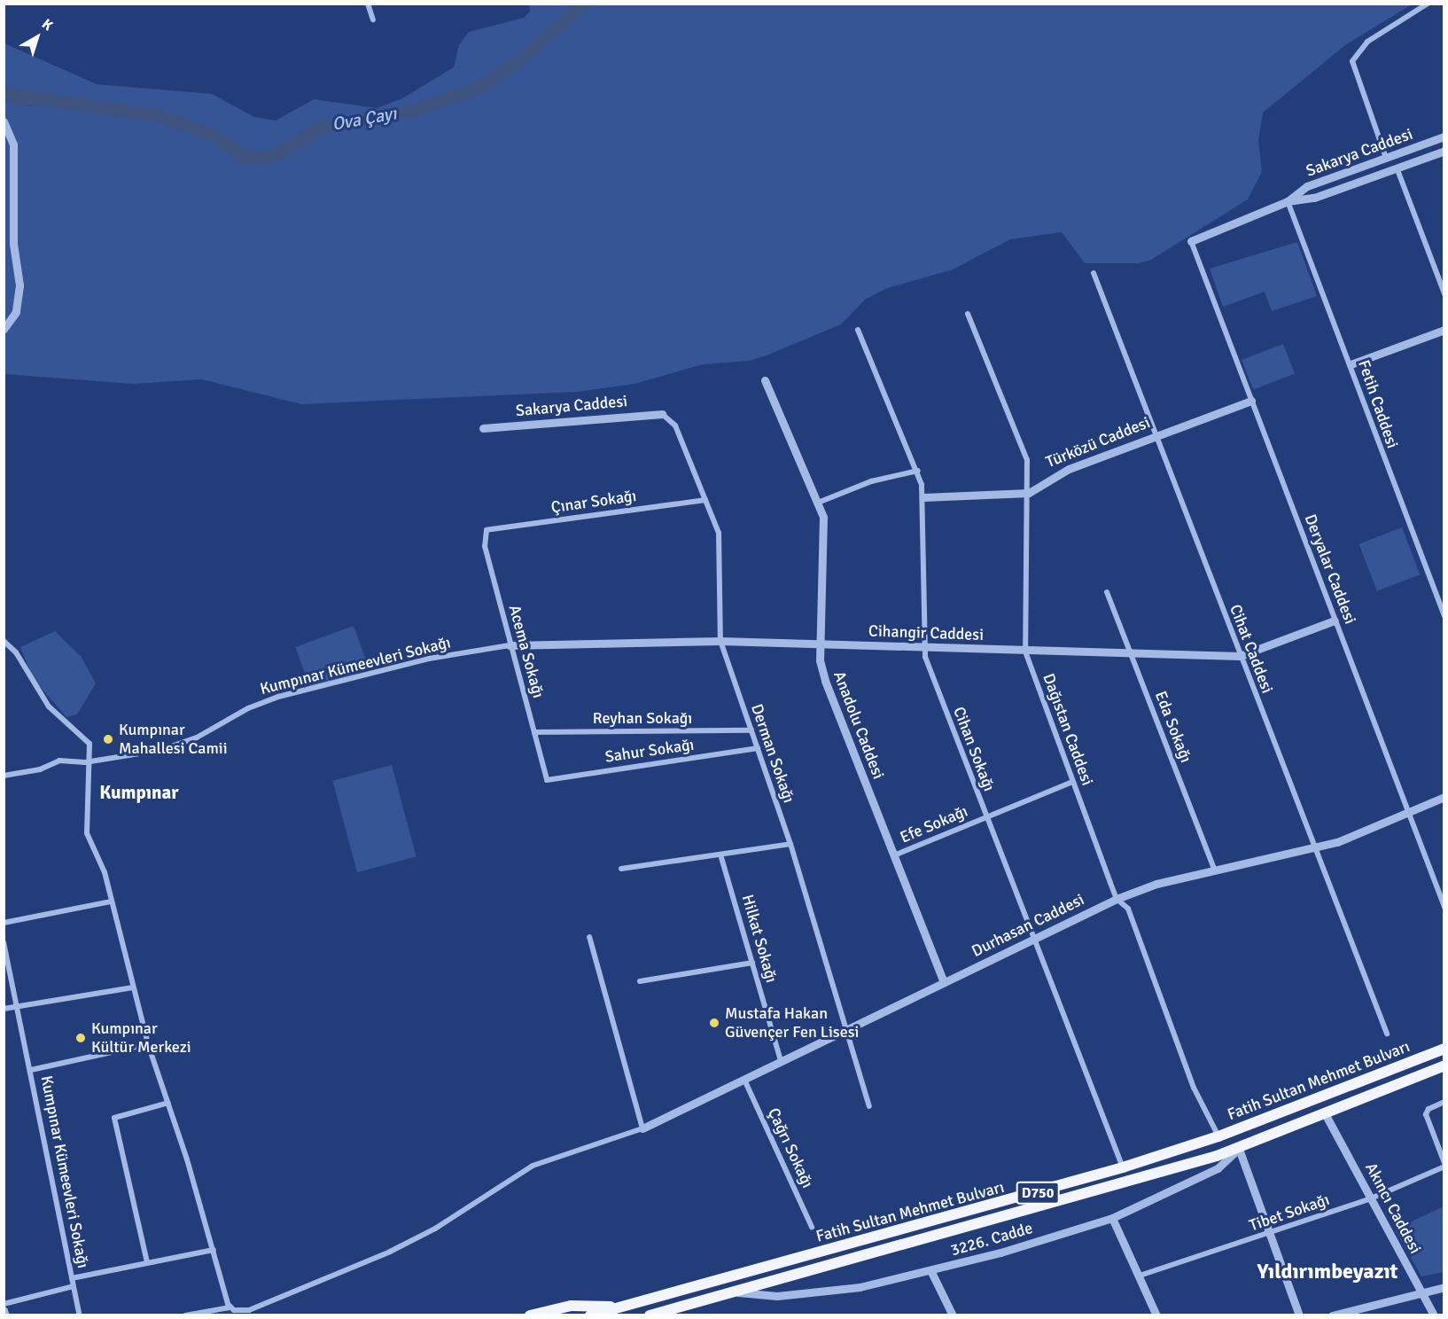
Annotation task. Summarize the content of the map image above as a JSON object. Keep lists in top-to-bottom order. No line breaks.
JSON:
{"streets":{"highway":["Fatih Sultan Mehmet Bulvarı","D750"],"street":["Sakarya Caddesi","Fetih Caddesi","Türközü Caddesi","Çınar Sokağı","Deryalar Caddesi","Cihangir Caddesi","Cihat Caddesi","Acema Sokağı","Kumpınar Kümeevleri Sokağı","Reyhan Sokağı","Anadolu Caddesi","Eda Sokağı","Dağıstan Caddesi","Cihan Sokağı","Sahur Sokağı","Derman Sokağı","Efe Sokağı","Durhasan Caddesi","Hilkat Sokağı","Çağrı Sokağı","Akıncı Caddesi","Tibet Sokağı","3226. Cadde"]},"crossings":[["Sakarya Caddesi","Fetih Caddesi"],["Sakarya Caddesi","Deryalar Caddesi"],["Sakarya Caddesi","Derman Sokağı"],["Türközü Caddesi","Deryalar Caddesi"],["Türközü Caddesi","Cihat Caddesi"],["Türközü Caddesi","Dağıstan Caddesi"],["Çınar Sokağı","Acema Sokağı"],["Çınar Sokağı","Derman Sokağı"],["Deryalar Caddesi","Cihangir Caddesi"],["Deryalar Caddesi","Durhasan Caddesi"],["Cihangir Caddesi","Cihat Caddesi"],["Cihangir Caddesi","Acema Sokağı"],["Cihangir Caddesi","Kumpınar Kümeevleri Sokağı"],["Cihangir Caddesi","Anadolu Caddesi"],["Cihangir Caddesi","Eda Sokağı"],["Cihangir Caddesi","Dağıstan Caddesi"],["Cihangir Caddesi","Cihan Sokağı"],["Cihangir Caddesi","Derman Sokağı"],["Cihat Caddesi","Durhasan Caddesi"],["Acema Sokağı","Kumpınar Kümeevleri Sokağı"],["Acema Sokağı","Reyhan Sokağı"],["Acema Sokağı","Sahur Sokağı"],["Reyhan Sokağı","Derman Sokağı"],["Anadolu Caddesi","Efe Sokağı"],["Anadolu Caddesi","Durhasan Caddesi"],["Eda Sokağı","Durhasan Caddesi"],["Dağıstan Caddesi","Efe Sokağı"],["Dağıstan Caddesi","Durhasan Caddesi"],["Dağıstan Caddesi","Fatih Sultan Mehmet Bulvarı"],["Cihan Sokağı","Efe Sokağı"],["Cihan Sokağı","Durhasan Caddesi"],["Cihan Sokağı","Fatih Sultan Mehmet Bulvarı"],["Sahur Sokağı","Derman Sokağı"],["Derman Sokağı","Durhasan Caddesi"],["Durhasan Caddesi","Hilkat Sokağı"],["Durhasan Caddesi","Çağrı Sokağı"],["Fatih Sultan Mehmet Bulvarı","Akıncı Caddesi"],["Fatih Sultan Mehmet Bulvarı","3226. Cadde"],["Akıncı Caddesi","Tibet Sokağı"]],"districts":["Kumpınar","Yıldırımbeyazıt"],"water":["Ova Çayı"],"places":["Kumpınar Mahallesi Camii","Mustafa Hakan Güvençer Fen Lisesi","Kumpınar Kültür Merkezi"],"north":"top right"}
